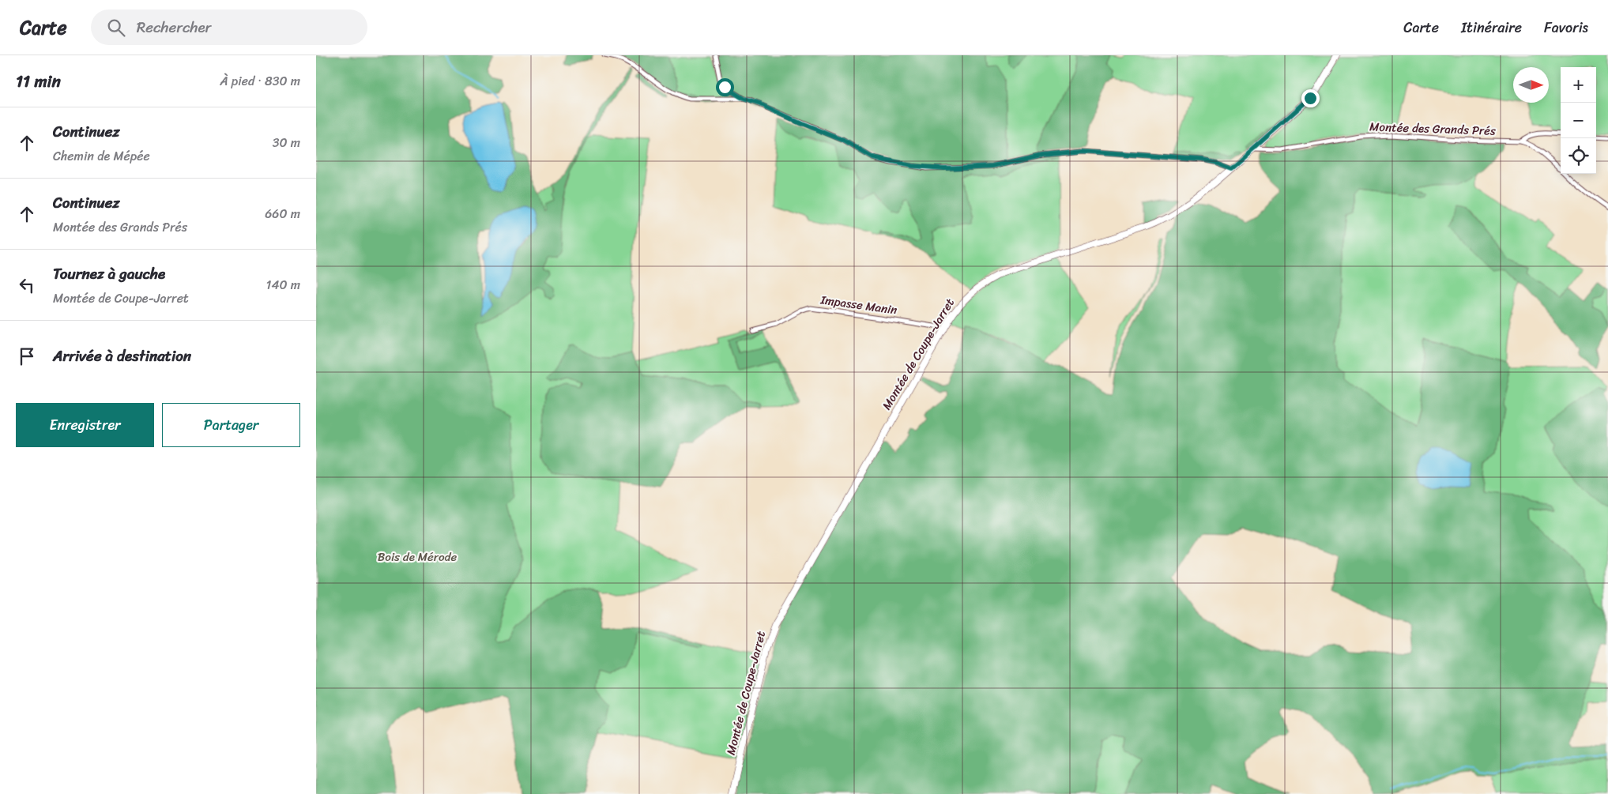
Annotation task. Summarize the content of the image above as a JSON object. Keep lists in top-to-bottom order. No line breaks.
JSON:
{"streets":{"main road":["Montée de Coupe-Jarret"],"street":["Montée des Grands Prés","Impasse Manin"]},"crossings":[["Montée des Grands Prés","Montée de Coupe-Jarret"],["Impasse Manin","Montée de Coupe-Jarret"]],"parks":["Bois de Mérode"],"north":"right","page":{"header":"Carte","search":"Rechercher","nav":["Carte","Itinéraire","Favoris"],"heading":["11 min","À pied · 830 m"],"map_buttons":["+","−"],"list":[["Continuez","Chemin de Mépée","30 m"],["Continuez","Montée des Grands Prés","660 m"],["Tournez à gauche","Montée de Coupe-Jarret","140 m"],"Arrivée à destination"],"buttons":["Enregistrer","Partager"]}}
